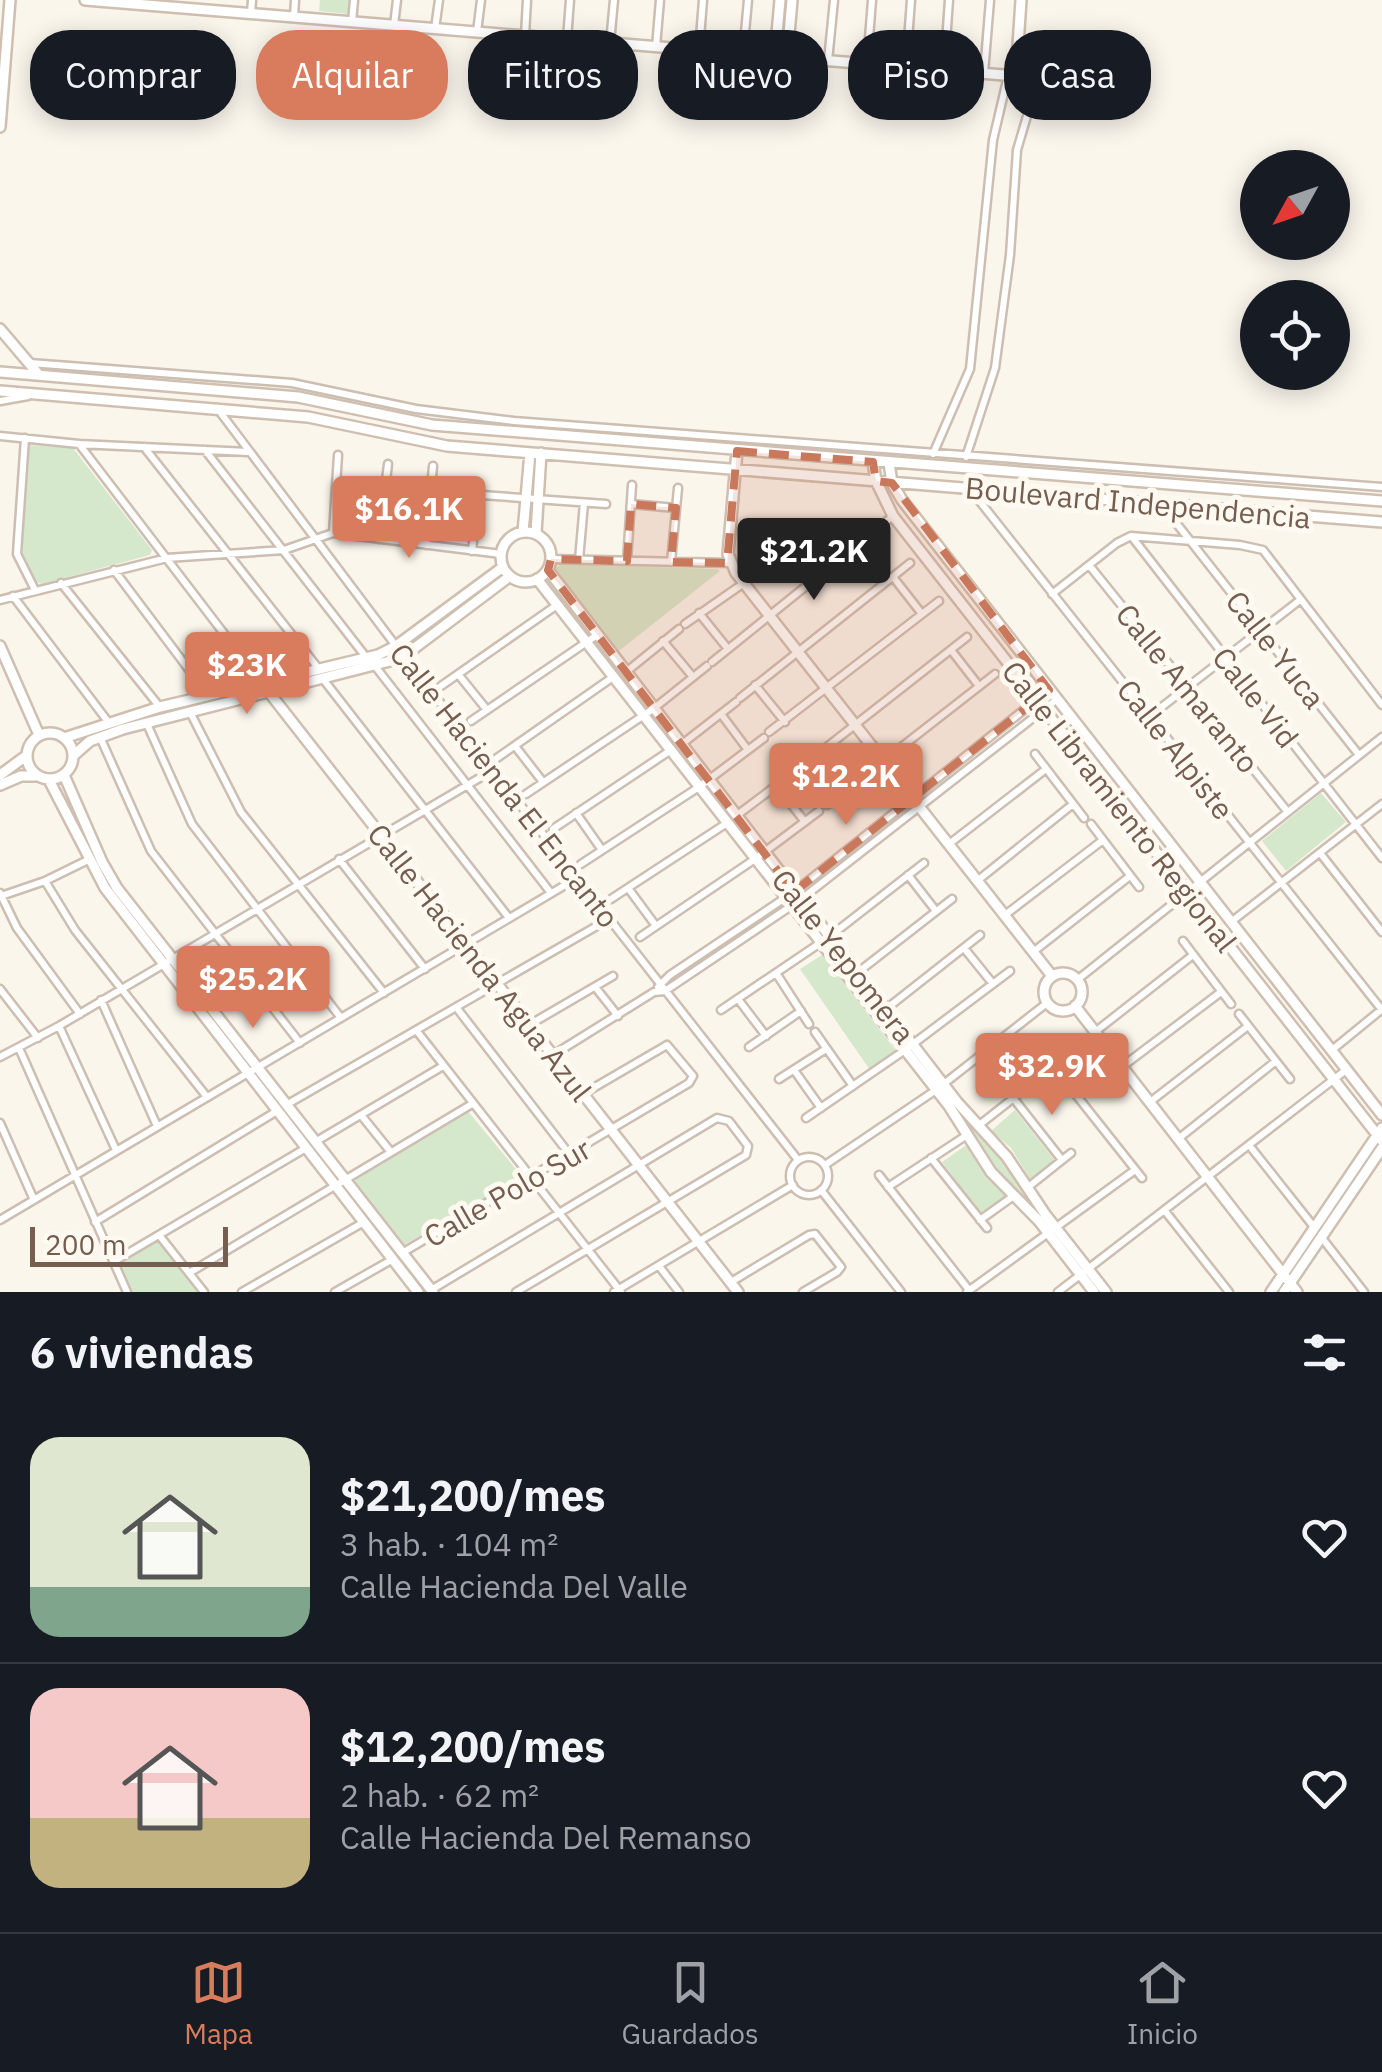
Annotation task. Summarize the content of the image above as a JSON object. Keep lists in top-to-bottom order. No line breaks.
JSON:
{"streets":{"street":["Boulevard Independencia","Calle Yuca","Calle Amaranto","Calle Vid","Calle Alpiste","Calle Hacienda El Encanto","Calle Libramiento Regional","Calle Yepomera","Calle Hacienda Agua Azul","Calle Polo Sur"]},"crossings":[["Boulevard Independencia","Calle Yuca"],["Boulevard Independencia","Calle Alpiste"],["Boulevard Independencia","Calle Hacienda El Encanto"],["Boulevard Independencia","Calle Libramiento Regional"],["Calle Hacienda Agua Azul","Calle Polo Sur"]],"scale_bar":"200 m","north":"bottom left","page":{"chip":["Comprar","Alquilar","Filtros","Nuevo","Piso","Casa"],"price":["$16.1K","$21.2K","$23K","$12.2K","$25.2K","$32.9K"],"scale":"200 m","heading":"6 viviendas","list":[{"name":"$21,200/mes","note":"3 hab. · 104 m² · Calle Hacienda Del Valle"},{"name":"$12,200/mes","note":"2 hab. · 62 m² · Calle Hacienda Del Remanso"}],"tabs":["Mapa","Guardados","Inicio"]}}
